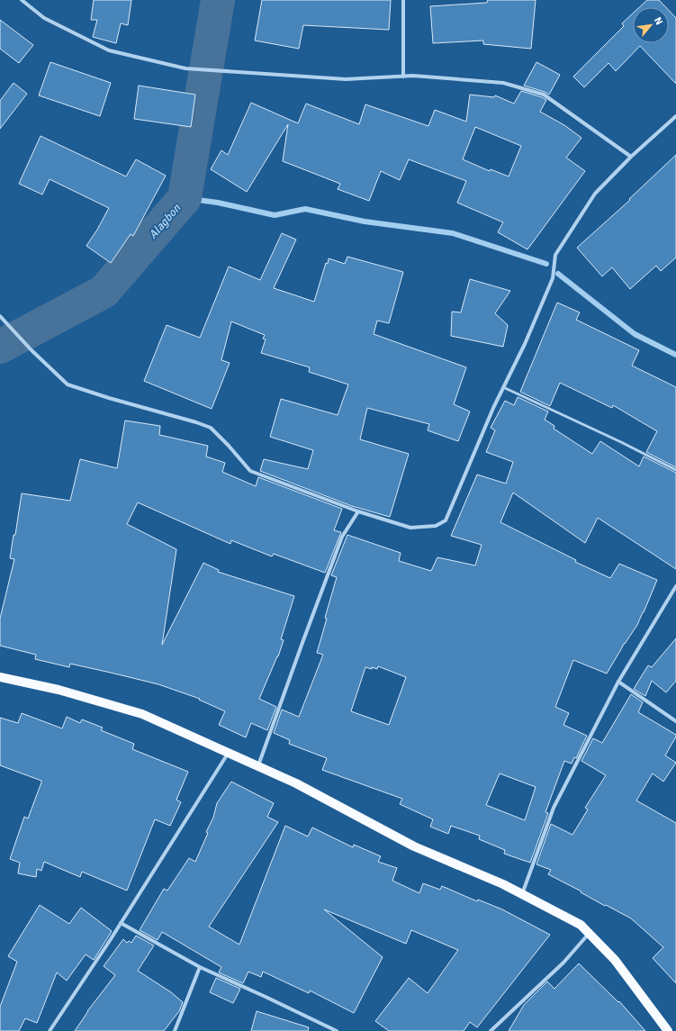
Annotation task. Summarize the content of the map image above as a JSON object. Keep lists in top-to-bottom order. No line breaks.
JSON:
{"water":["Alagbon"],"north":"top right"}
